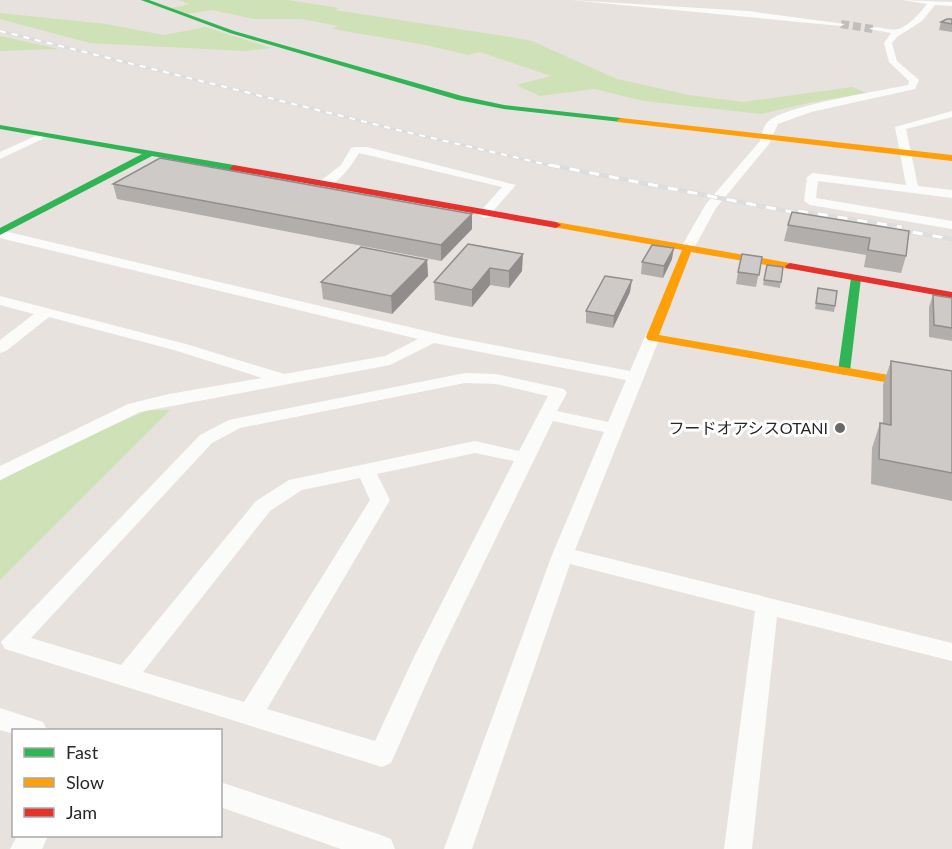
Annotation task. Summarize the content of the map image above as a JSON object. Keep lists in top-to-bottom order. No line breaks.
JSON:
{"places":["フードオアシスOTANI"],"legend":["Fast","Slow","Jam"]}
